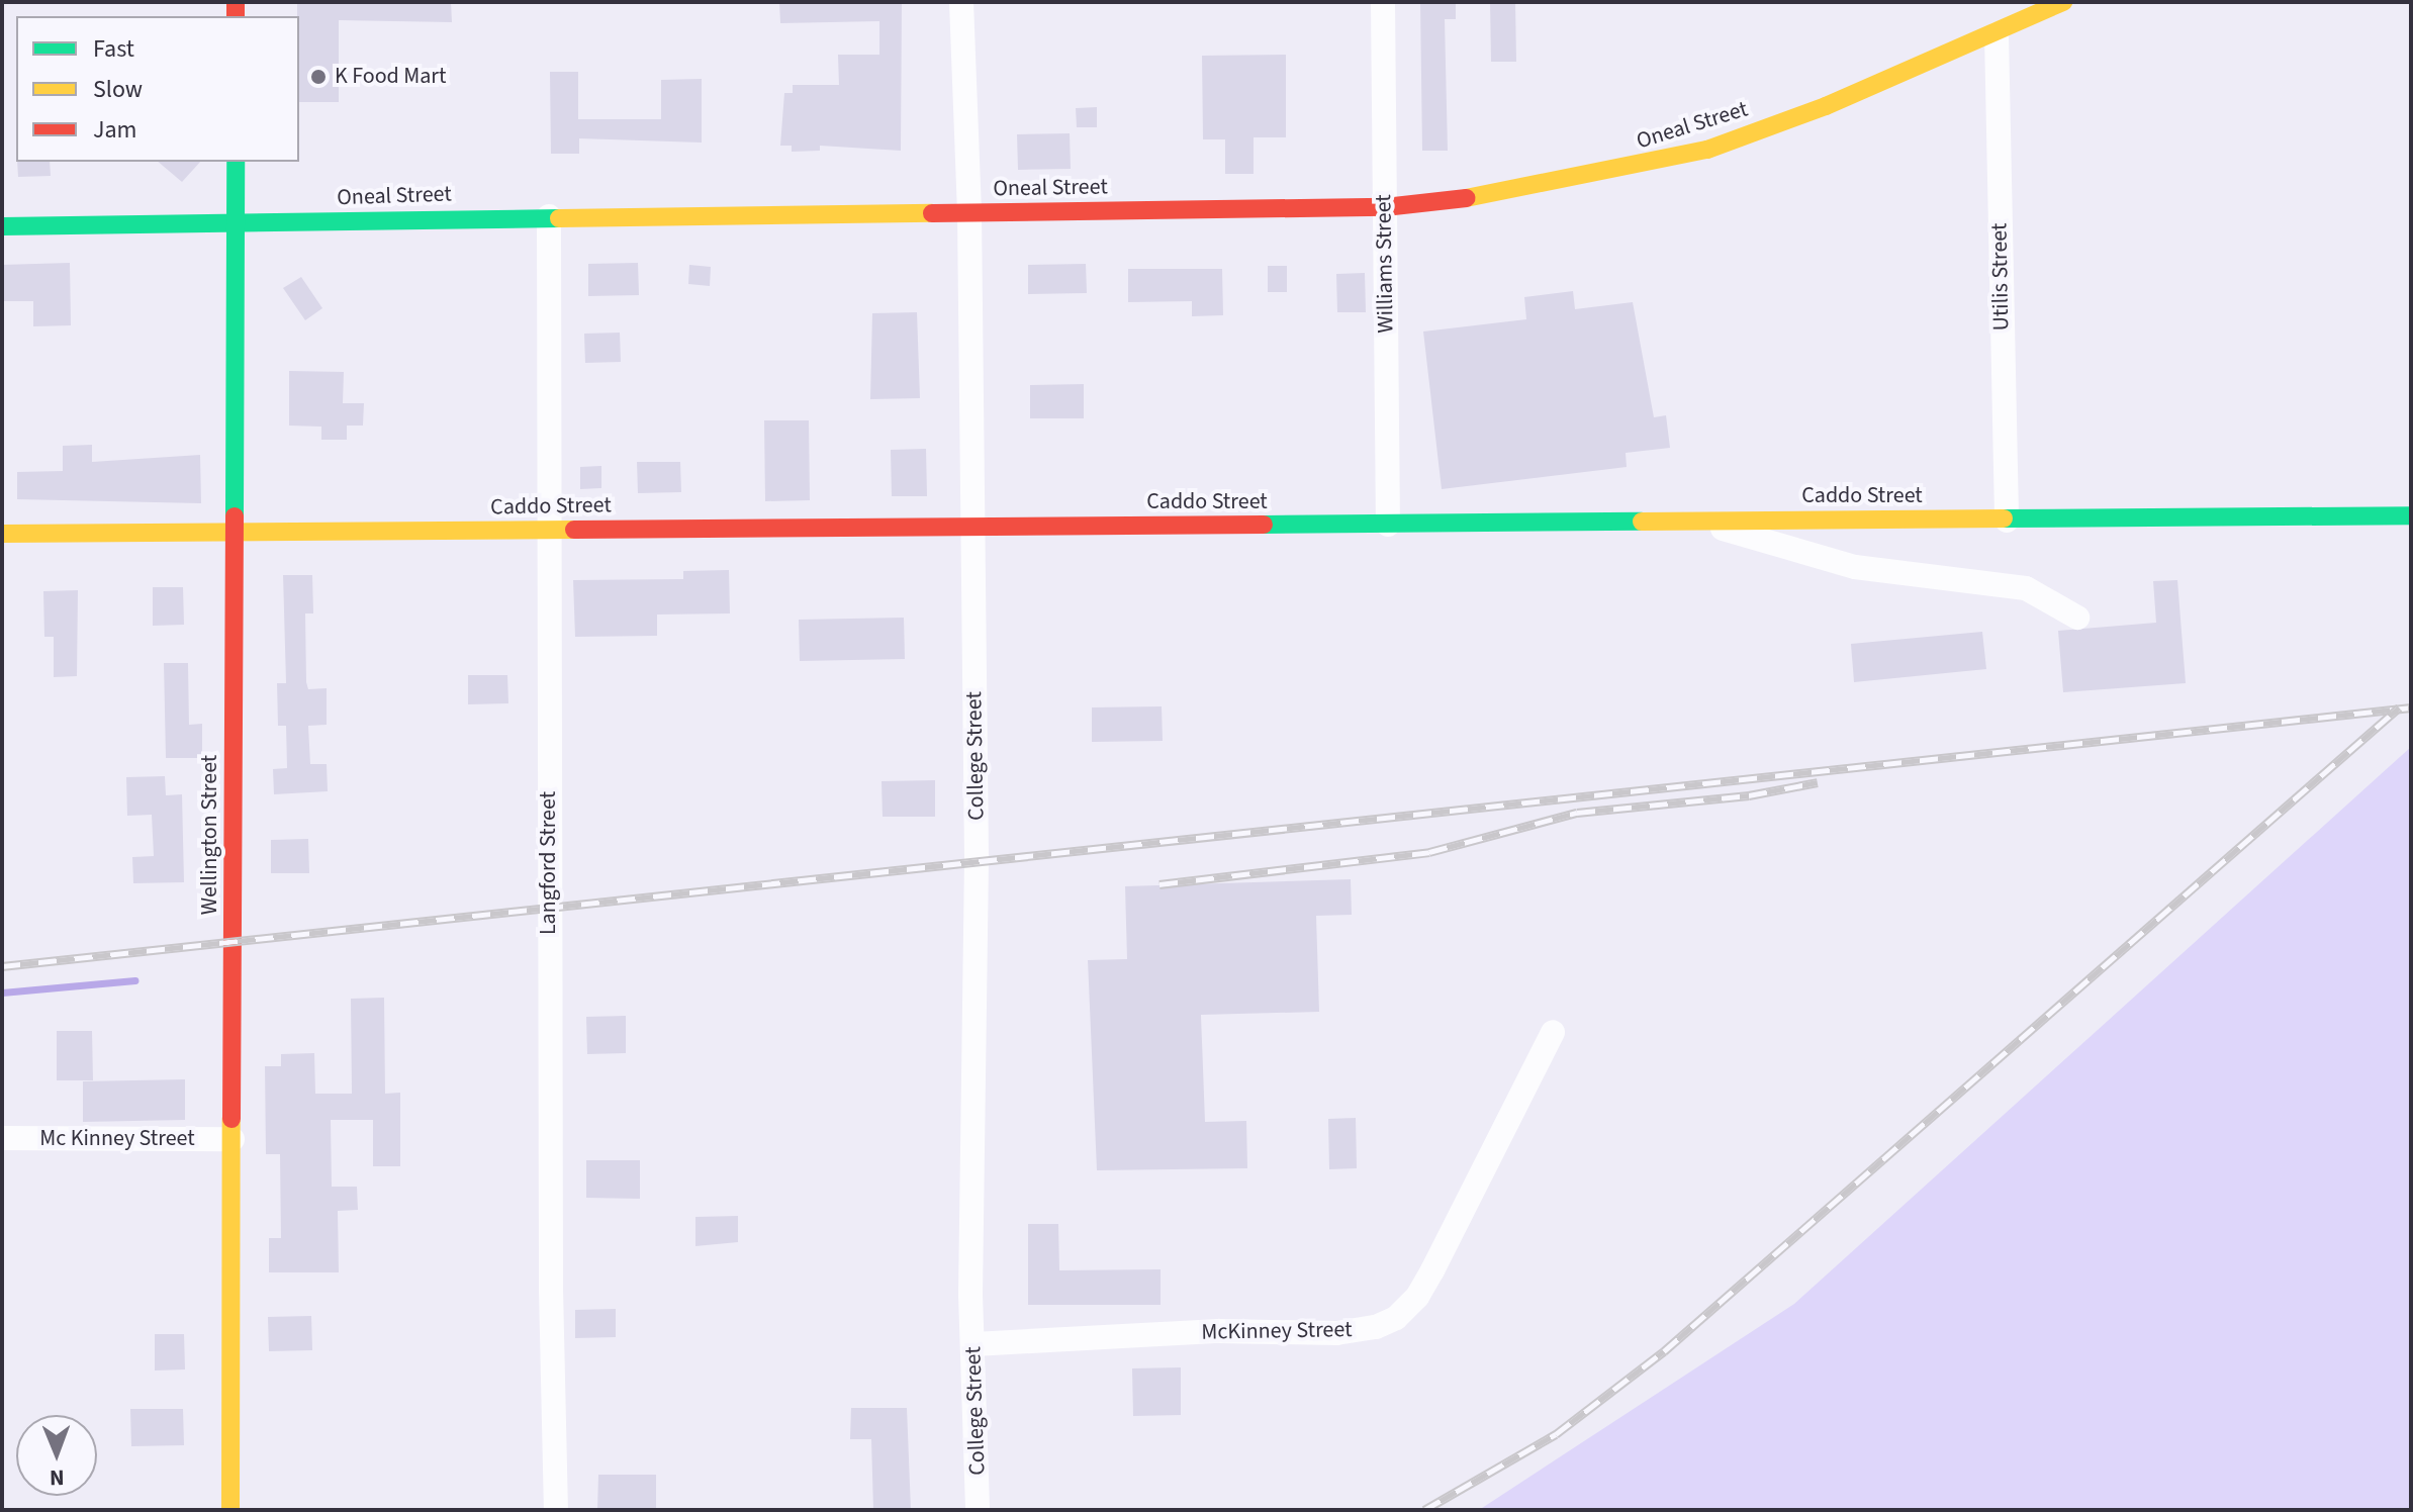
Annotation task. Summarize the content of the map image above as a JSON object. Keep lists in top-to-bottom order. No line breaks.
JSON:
{"streets":{"street":["Oneal Street","Williams Street","Utilis Street","Caddo Street","College Street","Wellington Street","Langford Street","Mc Kinney Street","McKinney Street"]},"crossings":[["Oneal Street","Williams Street"],["Oneal Street","Utilis Street"],["Oneal Street","College Street"],["Oneal Street","Wellington Street"],["Oneal Street","Langford Street"],["Williams Street","Caddo Street"],["Utilis Street","Caddo Street"],["Caddo Street","College Street"],["Caddo Street","Wellington Street"],["Caddo Street","Langford Street"],["College Street","McKinney Street"],["Wellington Street","Mc Kinney Street"]],"places":["K Food Mart"],"legend":["Fast","Slow","Jam"],"north":"bottom"}
